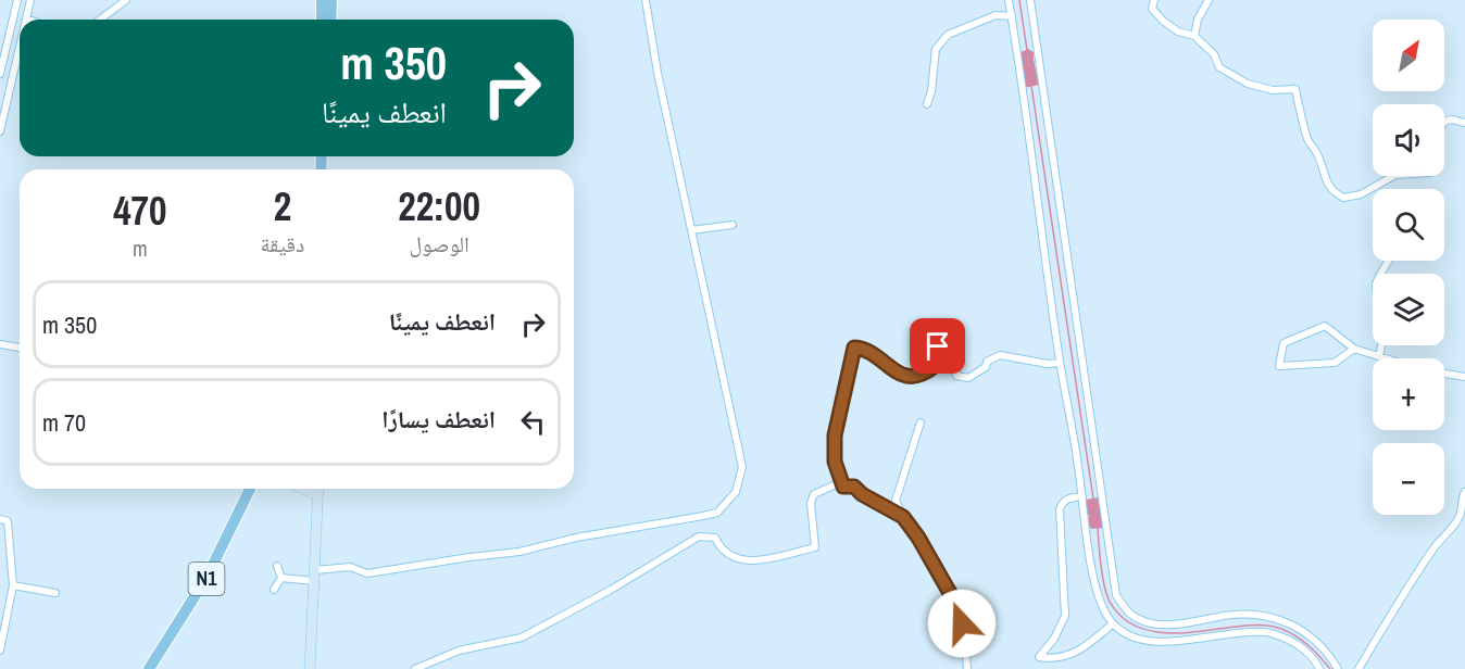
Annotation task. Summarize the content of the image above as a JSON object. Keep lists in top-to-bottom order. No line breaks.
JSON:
{"streets":{"highway":["N1"]},"north":"top right","page":{"map_buttons":["+","−"],"turn":["350 m","انعطف يمينًا"],"eta":["22:00","الوصول","2","دقيقة","470","m"],"list":[{"name":"انعطف يمينًا","value":"350 m"},{"name":"انعطف يسارًا","value":"70 m"}]}}
